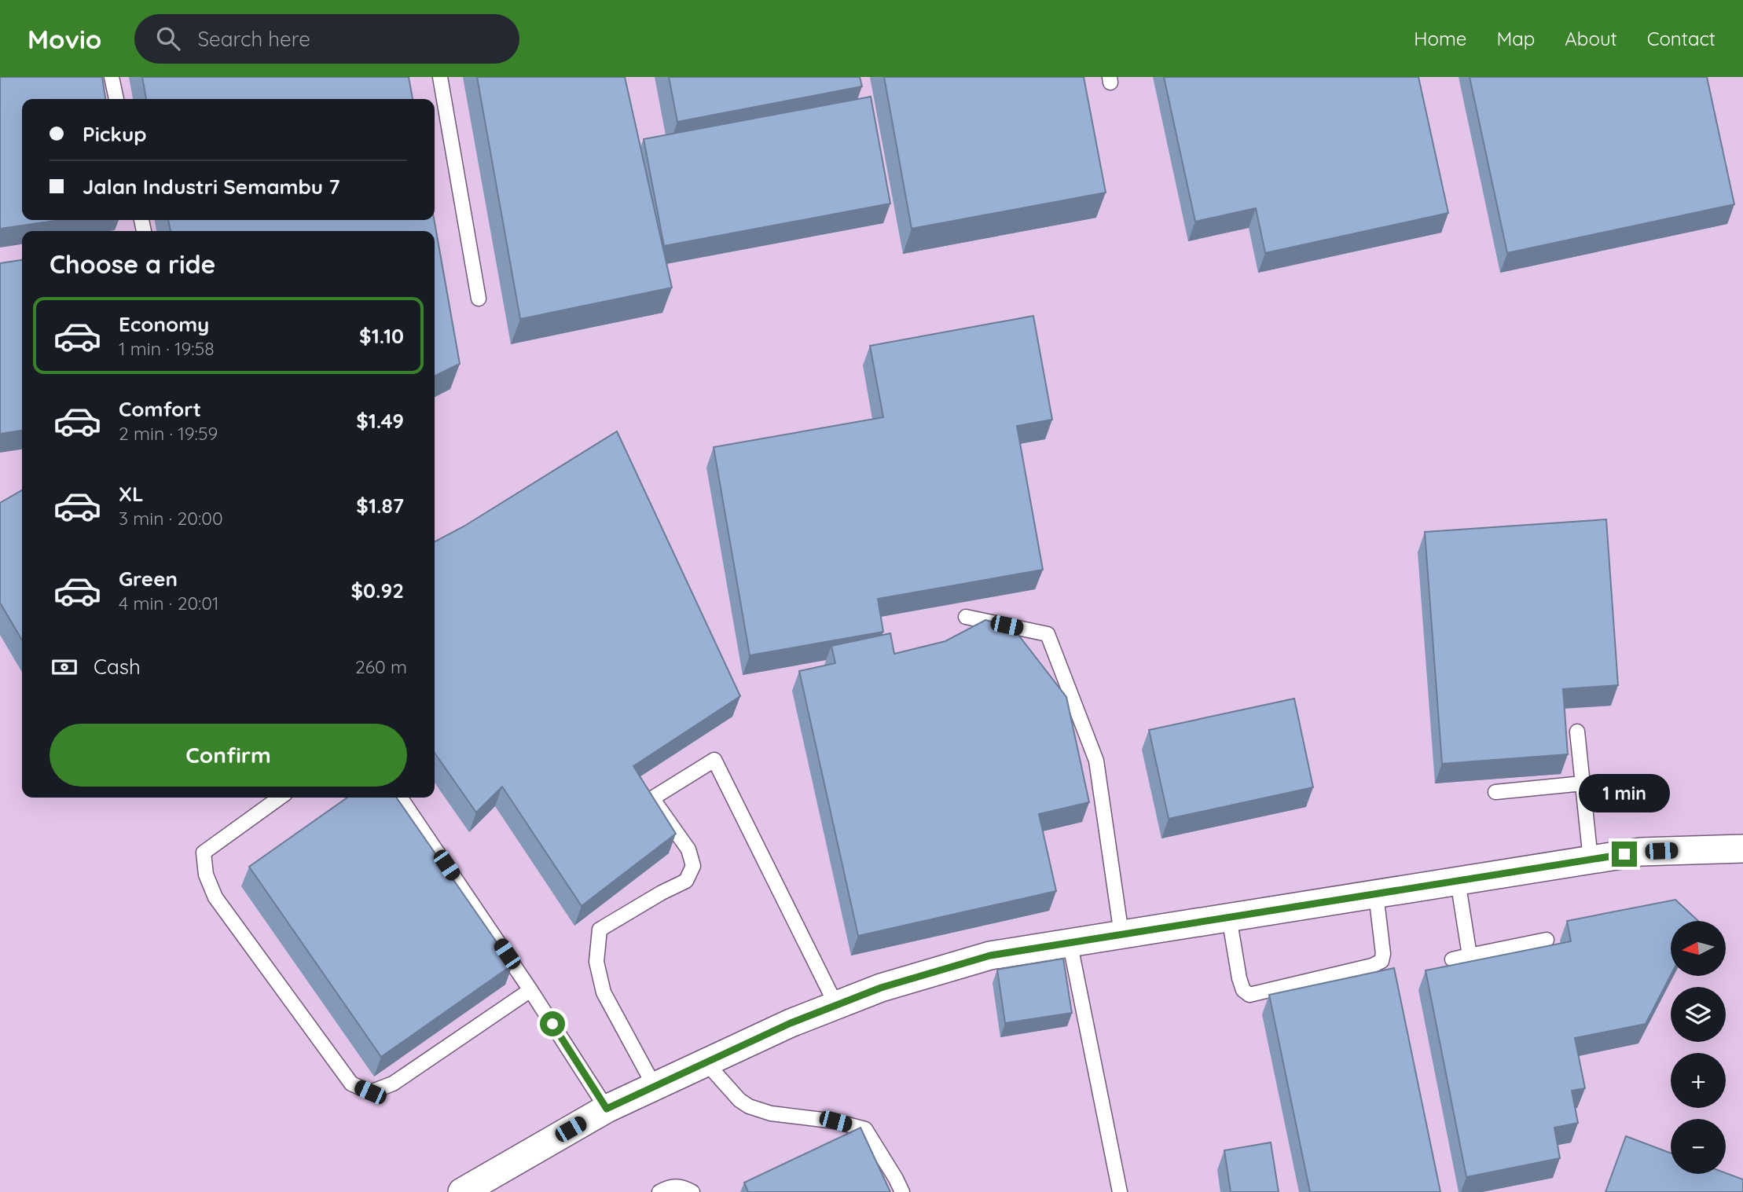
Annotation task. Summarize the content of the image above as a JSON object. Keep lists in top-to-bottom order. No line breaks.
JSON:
{"north":"left","page":{"header":"Movio","search":"Search here","nav":["Home","Map","About","Contact"],"banner":["Pickup","Jalan Industri Semambu 7"],"heading":"Choose a ride","list":[{"name":"Economy","note":"1 min · 19:58","value":"$1.10"},{"name":"Comfort","note":"2 min · 19:59","value":"$1.49"},{"name":"XL","note":"3 min · 20:00","value":"$1.87"},{"name":"Green","note":"4 min · 20:01","value":"$0.92"}],"pay":["Cash","260 m"],"buttons":"Confirm","bubble":"1 min","map_buttons":["+","−"]}}
